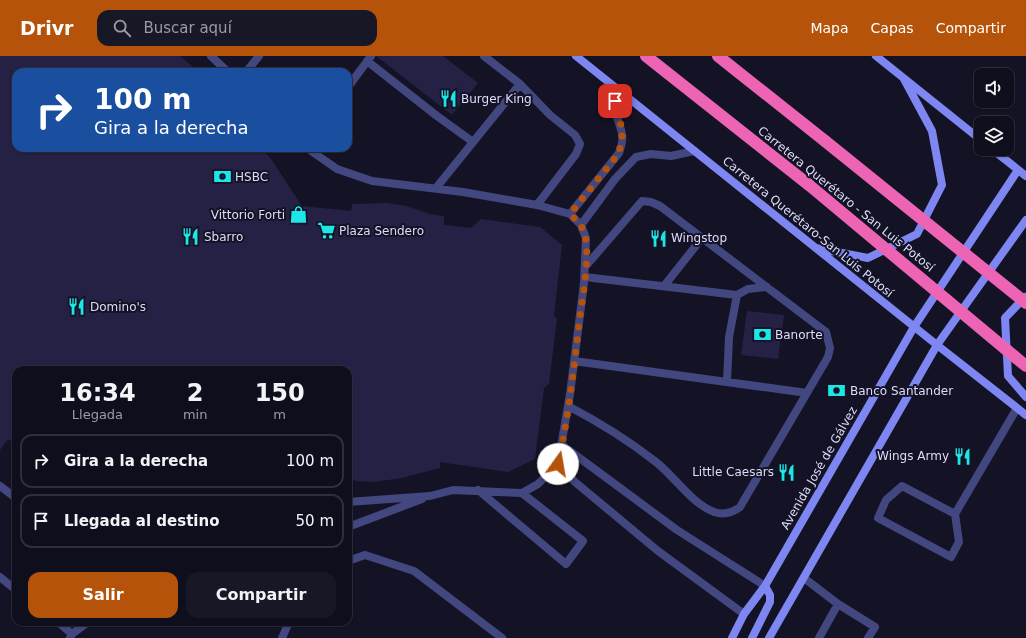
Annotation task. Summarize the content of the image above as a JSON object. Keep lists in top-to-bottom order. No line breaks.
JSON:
{"streets":{"highway":["Carretera Querétaro - San Luis Potosí"],"main road":["Carretera Querétaro-San Luis Potosí","Avenida José de Gálvez"]},"crossings":[["Carretera Querétaro-San Luis Potosí","Avenida José de Gálvez"]],"places":{"restaurant":["Burger King","Sbarro","Wingstop","Domino's","Wings Army","Little Caesars"],"bank":["HSBC","Banorte","Banco Santander"],"shop":["Vittorio Forti"],"supermarket":["Plaza Sendero"]},"page":{"header":"Drivr","search":"Buscar aquí","nav":["Mapa","Capas","Compartir"],"turn":["100 m","Gira a la derecha"],"eta":["16:34","Llegada","2","min","150","m"],"list":[{"name":"Gira a la derecha","value":"100 m"},{"name":"Llegada al destino","value":"50 m"}],"buttons":["Salir","Compartir"]}}
